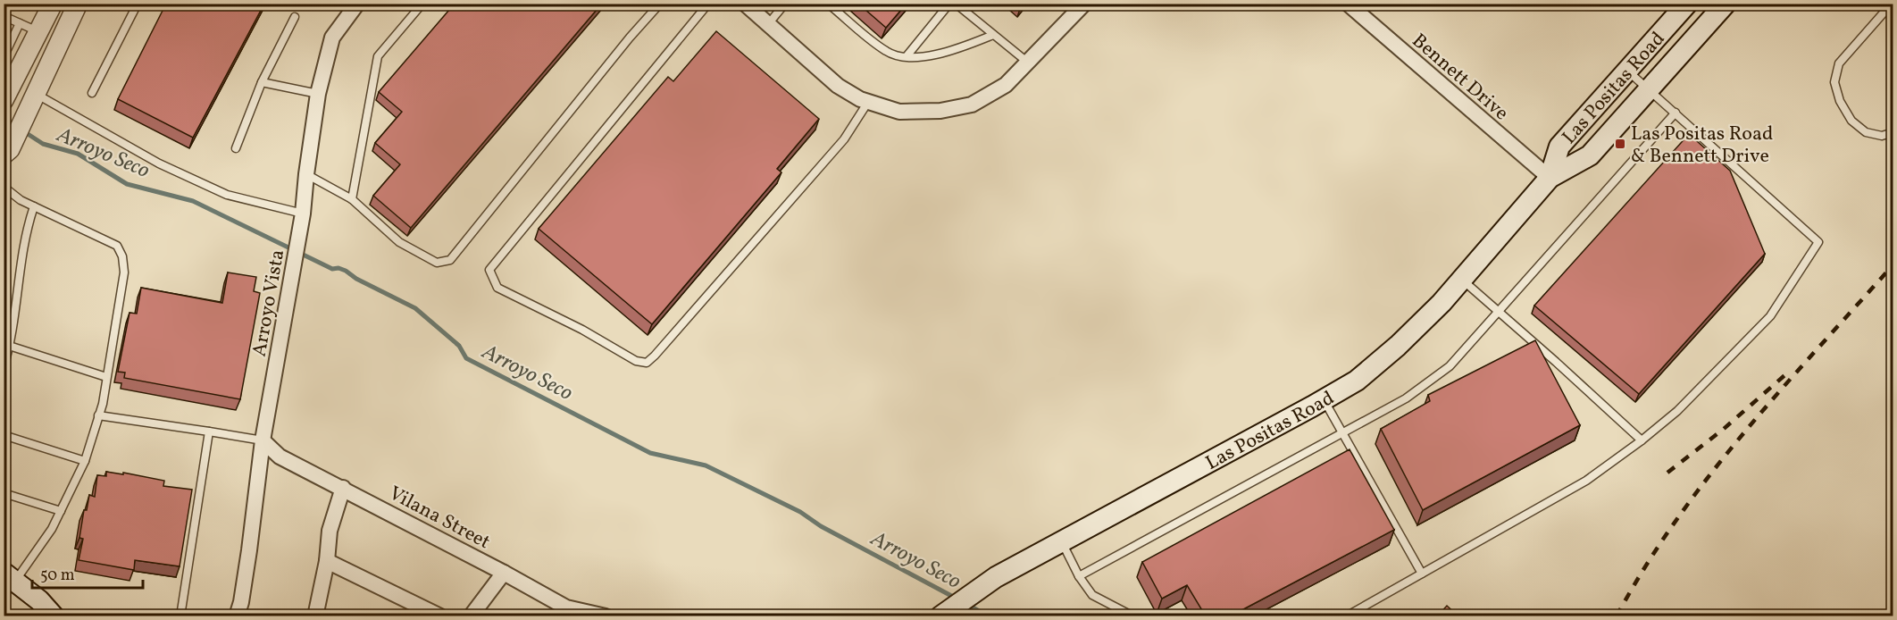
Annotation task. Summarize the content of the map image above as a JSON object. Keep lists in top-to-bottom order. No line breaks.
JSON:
{"streets":{"main road":["Las Positas Road"],"street":["Bennett Drive","Arroyo Vista","Vilana Street"]},"crossings":[["Bennett Drive","Las Positas Road"],["Arroyo Vista","Vilana Street"]],"water":["Arroyo Seco"],"places":{"transit":["Las Positas Road & Bennett Drive"]},"scale_bar":"50 m"}
